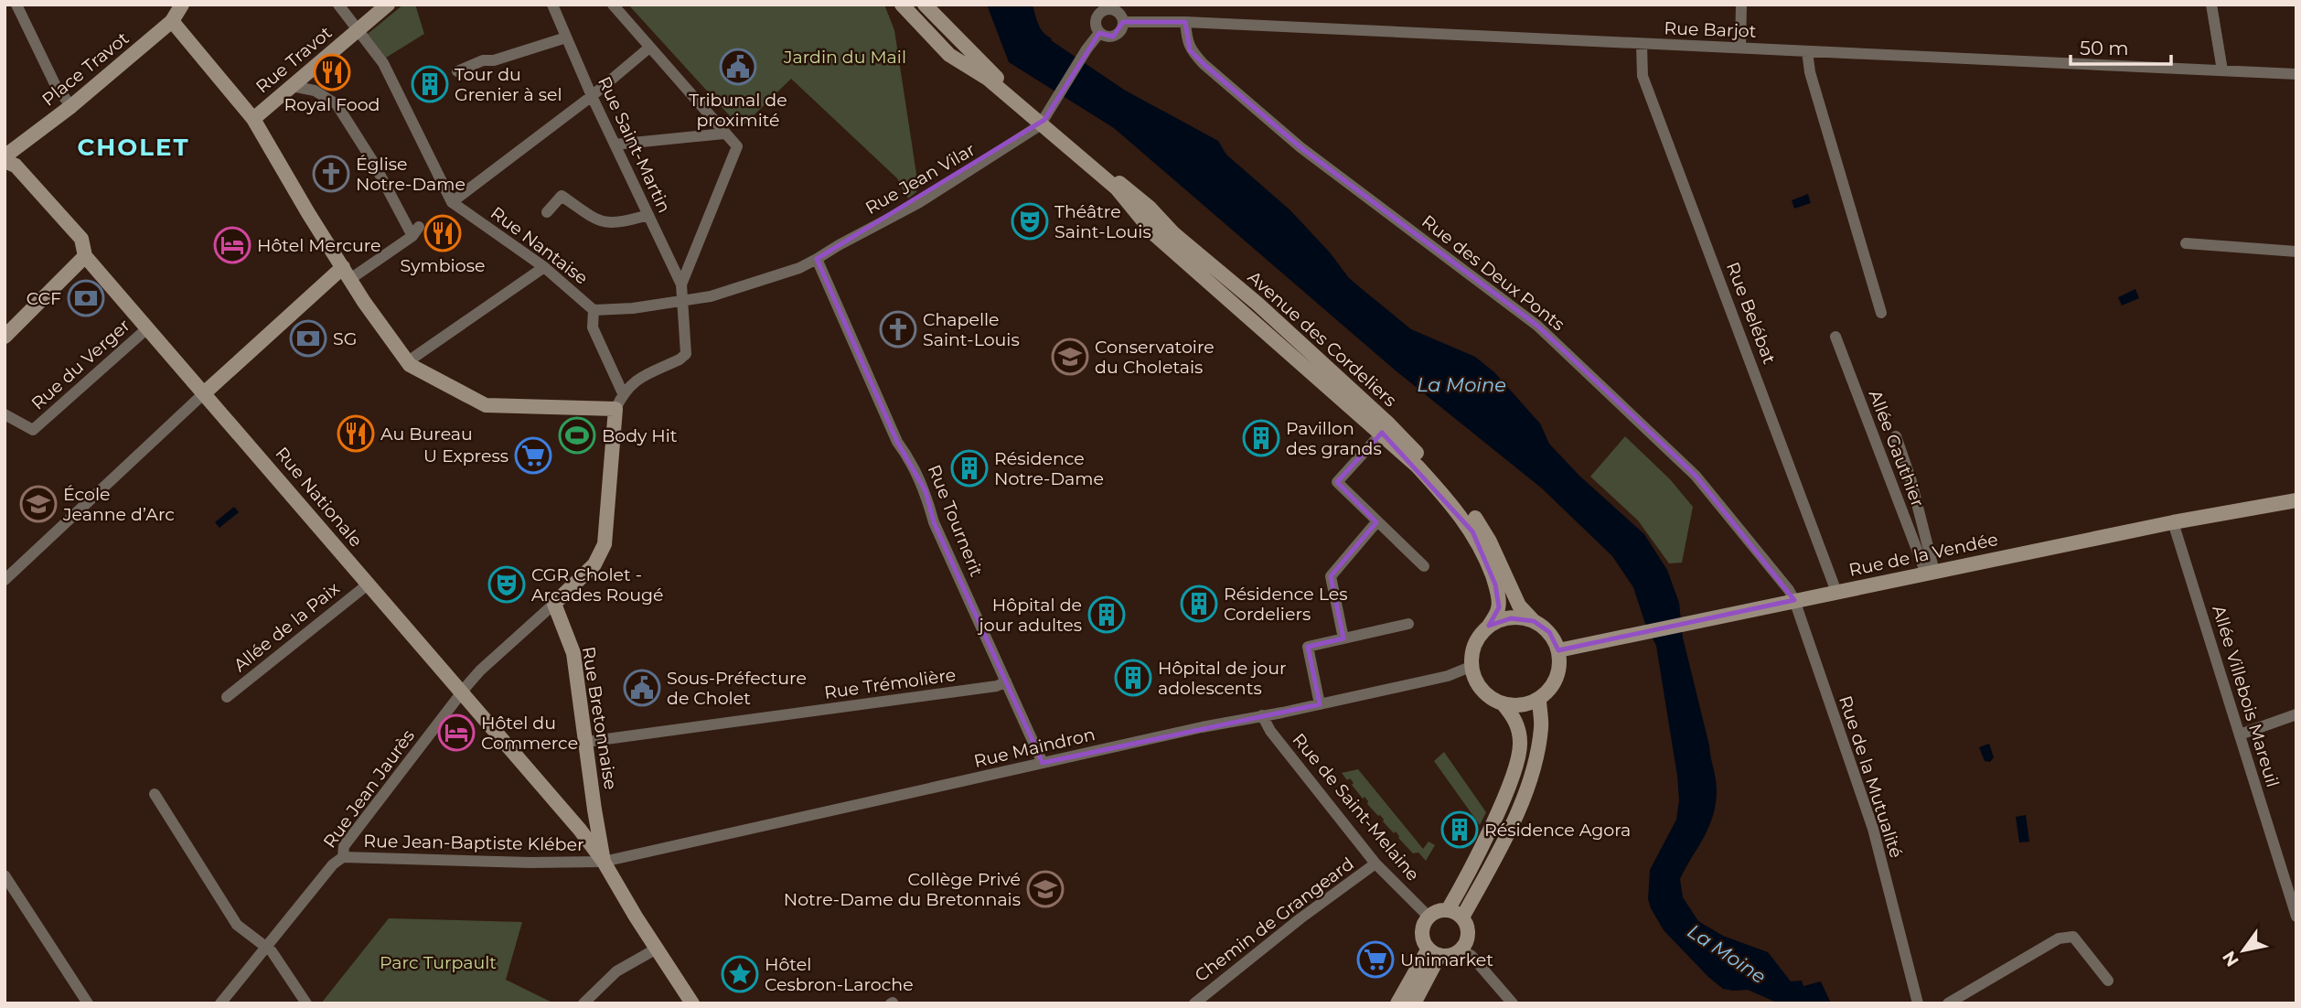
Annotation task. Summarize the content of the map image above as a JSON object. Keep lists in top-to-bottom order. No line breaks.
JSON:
{"streets":{"main road":["Rue Travot","Place Travot","Avenue des Cordeliers","Rue Nationale","Rue de la Vendée","Rue Bretonnaise"],"street":["Rue Barjot","Rue Saint-Martin","Rue Jean Vilar","Rue Nantaise","Rue des Deux Ponts","Rue Belébat","Rue du Verger","Allée Gauthier","Rue Tournerit","Allée de la Paix","Rue Trémolière","Allée Villebois Mareuil","Rue Maindron","Rue de la Mutualité","Rue Jean Jaurès","Rue de Saint-Melaine","Rue Jean-Baptiste Kléber","Chemin de Grangeard"]},"crossings":[["Rue Barjot","Rue des Deux Ponts"],["Rue Barjot","Rue Belébat"],["Place Travot","Rue Nationale"],["Rue Saint-Martin","Rue Jean Vilar"],["Rue Saint-Martin","Rue Nantaise"],["Rue Jean Vilar","Rue Nantaise"],["Rue Jean Vilar","Avenue des Cordeliers"],["Rue Jean Vilar","Rue Tournerit"],["Rue des Deux Ponts","Rue de la Vendée"],["Rue des Deux Ponts","Rue de la Mutualité"],["Rue Belébat","Rue de la Vendée"],["Avenue des Cordeliers","Rue de la Vendée"],["Avenue des Cordeliers","Rue Maindron"],["Rue du Verger","Rue Nationale"],["Allée Gauthier","Rue de la Vendée"],["Rue Nationale","Allée de la Paix"],["Rue Nationale","Rue Bretonnaise"],["Rue Nationale","Rue Maindron"],["Rue Nationale","Rue Jean Jaurès"],["Rue Nationale","Rue Jean-Baptiste Kléber"],["Rue Tournerit","Rue Trémolière"],["Rue Tournerit","Rue Maindron"],["Rue de la Vendée","Allée Villebois Mareuil"],["Rue de la Vendée","Rue Maindron"],["Rue de la Vendée","Rue de la Mutualité"],["Rue Trémolière","Rue Bretonnaise"],["Rue Bretonnaise","Rue Maindron"],["Rue Bretonnaise","Rue Jean Jaurès"],["Rue Bretonnaise","Rue Jean-Baptiste Kléber"],["Rue Maindron","Rue de Saint-Melaine"],["Rue Maindron","Rue Jean-Baptiste Kléber"],["Rue Jean Jaurès","Rue Jean-Baptiste Kléber"],["Rue de Saint-Melaine","Chemin de Grangeard"]],"districts":["CHOLET"],"water":["La Moine"],"parks":["Jardin du Mail","Parc Turpault"],"places":{"public building":["Tribunal de proximité","Sous-Préfecture de Cholet"],"restaurant":["Royal Food","Symbiose","Au Bureau"],"building":["Tour du Grenier à sel","Pavillon des grands","Résidence Notre-Dame","Résidence Les Cordeliers","Hôpital de jour adultes","Hôpital de jour adolescents","Résidence Agora"],"church":["Église Notre-Dame","Chapelle Saint-Louis"],"theatre":["Théâtre Saint-Louis","CGR Cholet - Arcades Rougé"],"hotel":["Hôtel Mercure","Hôtel du Commerce"],"bank":["CCF","SG"],"school or university":["Conservatoire du Choletais","École Jeanne d’Arc","Collège Privé Notre-Dame du Bretonnais"],"sports":["Body Hit"],"supermarket":["U Express","Unimarket"],"place":["Hôtel Cesbron-Laroche"]},"scale_bar":"50 m","north":"bottom left"}
